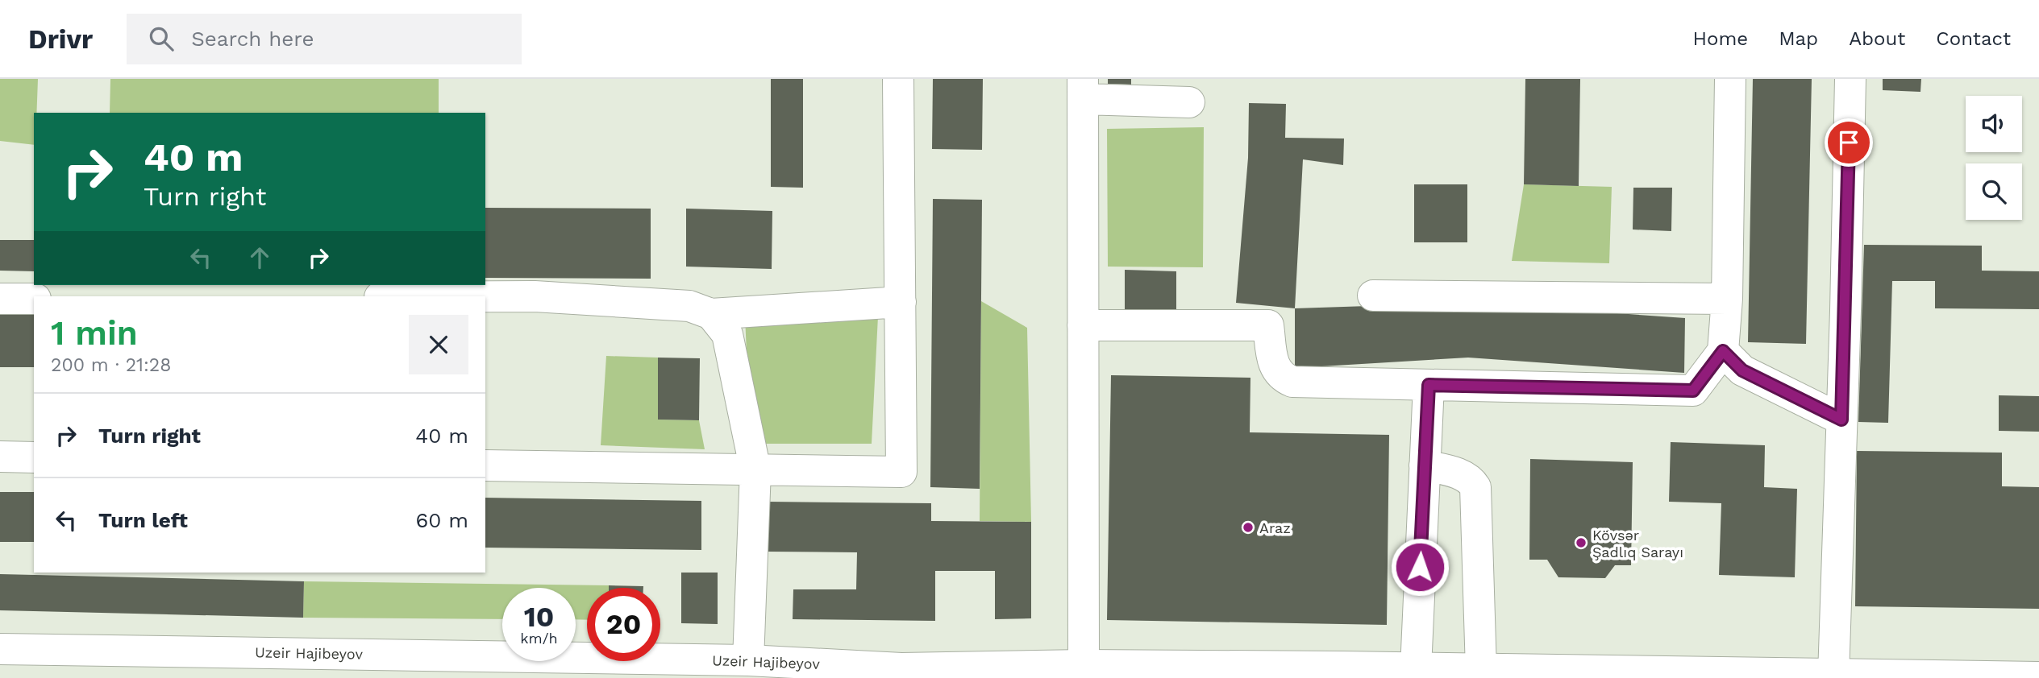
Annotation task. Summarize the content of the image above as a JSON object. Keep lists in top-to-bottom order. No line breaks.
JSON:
{"streets":{"main road":["Uzeir Hajibeyov"]},"places":["Araz","Kövsər Şadlıq Sarayı"],"page":{"header":"Drivr","search":"Search here","nav":["Home","Map","About","Contact"],"turn":["40 m","Turn right"],"heading":["1 min","200 m · 21:28"],"list":[{"name":"Turn right","value":"40 m"},{"name":"Turn left","value":"60 m"}],"speed":"10 km/h","limit":"20"}}
